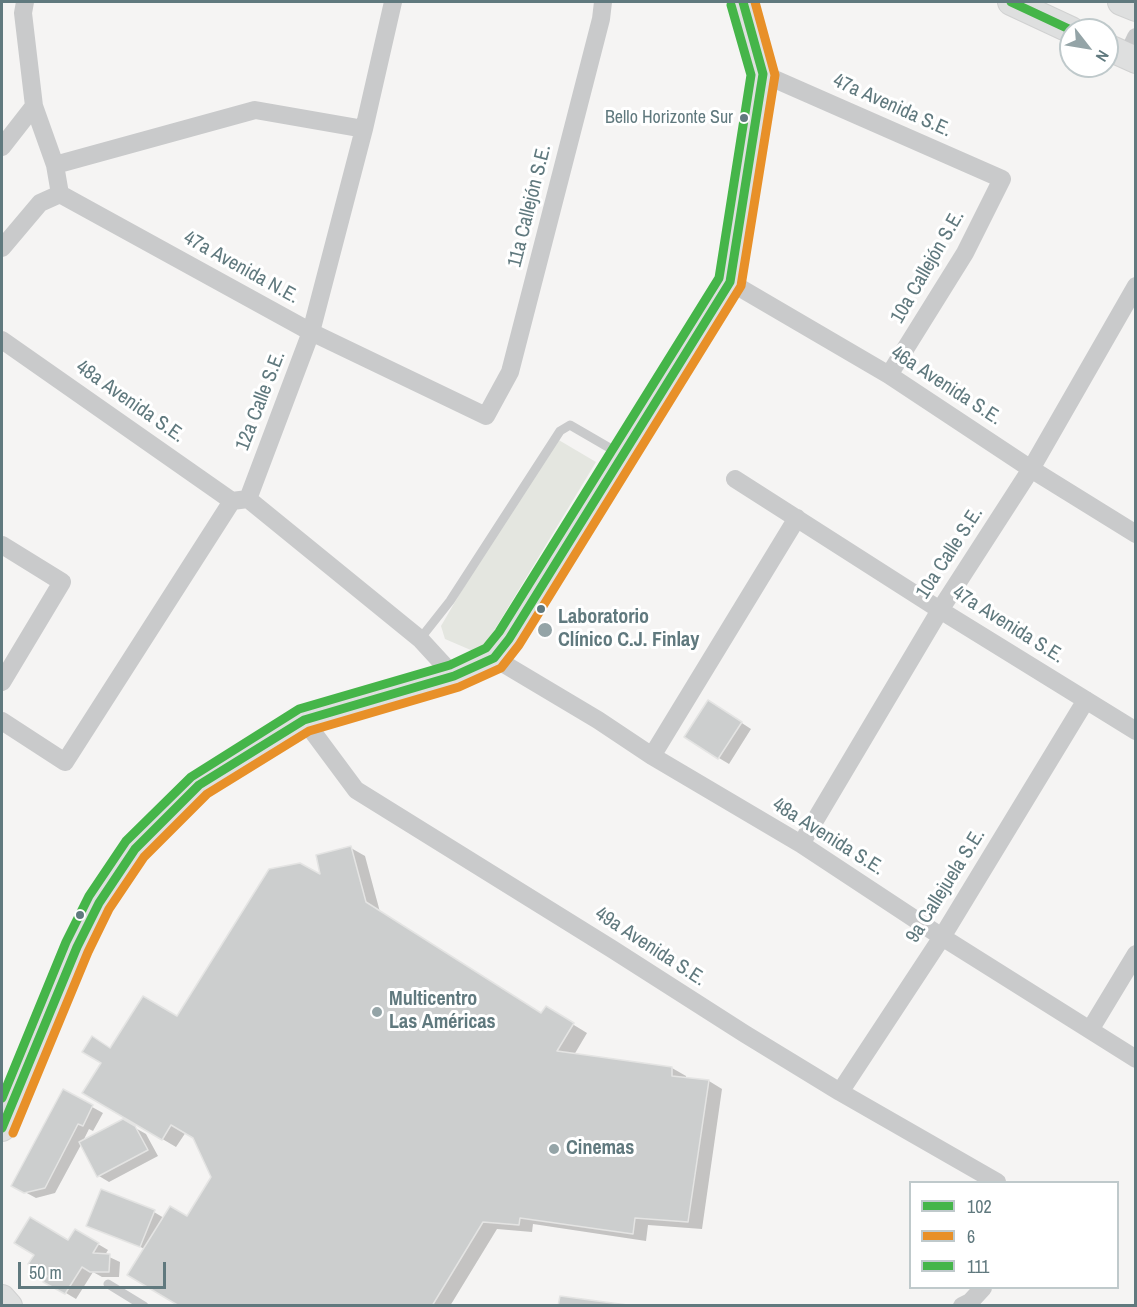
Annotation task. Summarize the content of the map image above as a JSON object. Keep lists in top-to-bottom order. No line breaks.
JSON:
{"streets":{"street":["47a Avenida S.E.","11a Callejón S.E.","10a Callejón S.E.","47a Avenida N.E.","46a Avenida S.E.","12a Calle S.E.","48a Avenida S.E.","10a Calle S.E.","9a Callejuela S.E.","49a Avenida S.E."]},"crossings":[["47a Avenida S.E.","10a Callejón S.E."],["47a Avenida S.E.","10a Calle S.E."],["47a Avenida S.E.","9a Callejuela S.E."],["11a Callejón S.E.","47a Avenida N.E."],["10a Callejón S.E.","46a Avenida S.E."],["47a Avenida N.E.","12a Calle S.E."],["46a Avenida S.E.","10a Calle S.E."],["12a Calle S.E.","48a Avenida S.E."],["48a Avenida S.E.","10a Calle S.E."],["48a Avenida S.E.","9a Callejuela S.E."],["9a Callejuela S.E.","49a Avenida S.E."]],"places":["Bello Horizonte Sur","Laboratorio Clínico C.J. Finlay","Multicentro Las Américas","Cinemas"],"lines":["transit line 102","transit line 6","transit line 111"],"legend":["102","6","111"],"scale_bar":"50 m","north":"bottom right"}
